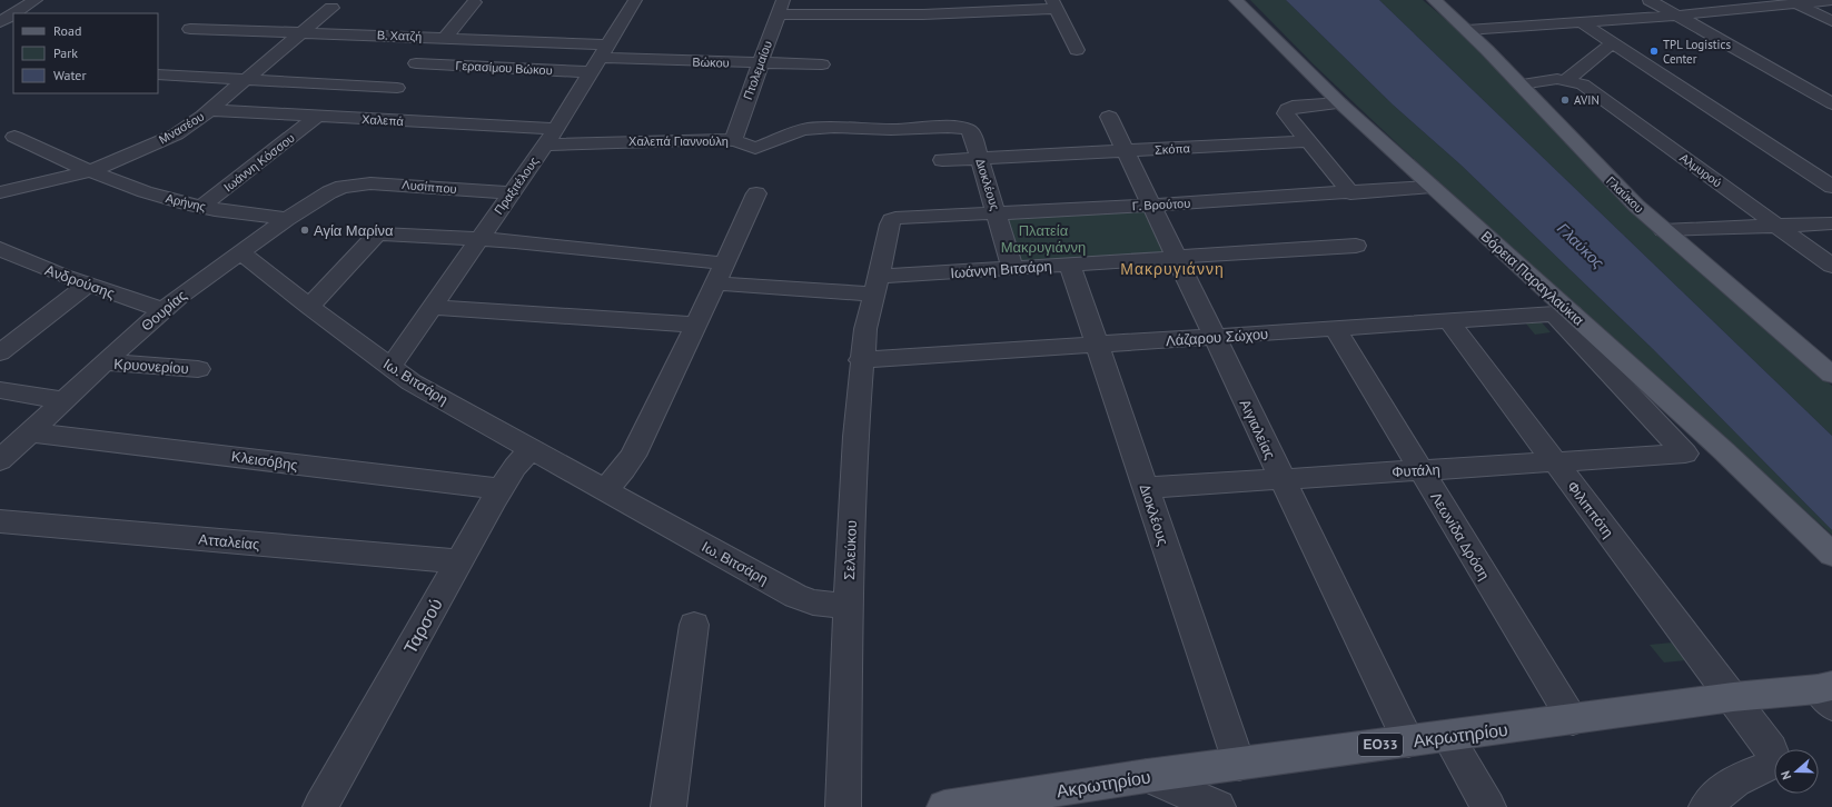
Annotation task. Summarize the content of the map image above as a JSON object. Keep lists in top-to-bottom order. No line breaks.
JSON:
{"streets":{"main road":["Γλαύκου","Βόρεια Παραγλαύκια","Ακρωτηρίου","ΕΟ33"],"street":["Β. Χατζή","Βώκου","Γερασίμου Βώκου","Πτολεμαίου","Χαλεπά","Μνασέου","Χαλεπά Γιαννούλη","Σκόπα","Ιωάννη Κόσσου","Αλμυρού","Διοκλέους","Πραξιτέλους","Λυσίππου","Αρήνης","Γ. Βρούτου","Ιωάννη Βιτσάρη","Ανδρούσης","Θουρίας","Λάζαρου Σώχου","Κρυονερίου","Ιω. Βιτσάρη","Αιγιαλείας","Κλεισόβης","Φυτάλη","Φιλιππότη","Λεωνίδα Δρόση","Ατταλείας","Σελεύκου","Ταρσού"]},"crossings":[["Β. Χατζή","Βώκου"],["Β. Χατζή","Γερασίμου Βώκου"],["Β. Χατζή","Μνασέου"],["Β. Χατζή","Πραξιτέλους"],["Βώκου","Γερασίμου Βώκου"],["Βώκου","Πτολεμαίου"],["Βώκου","Πραξιτέλους"],["Γερασίμου Βώκου","Πραξιτέλους"],["Πτολεμαίου","Χαλεπά Γιαννούλη"],["Χαλεπά","Μνασέου"],["Χαλεπά","Ιωάννη Κόσσου"],["Χαλεπά","Πραξιτέλους"],["Μνασέου","Αρήνης"],["Χαλεπά Γιαννούλη","Διοκλέους"],["Χαλεπά Γιαννούλη","Πραξιτέλους"],["Σκόπα","Διοκλέους"],["Σκόπα","Αιγιαλείας"],["Ιωάννη Κόσσου","Αρήνης"],["Διοκλέους","Γ. Βρούτου"],["Διοκλέους","Ιωάννη Βιτσάρη"],["Διοκλέους","Λάζαρου Σώχου"],["Διοκλέους","Φυτάλη"],["Διοκλέους","Ακρωτηρίου"],["Πραξιτέλους","Λυσίππου"],["Πραξιτέλους","Ιω. Βιτσάρη"],["Λυσίππου","Θουρίας"],["Αρήνης","Θουρίας"],["Γ. Βρούτου","Βόρεια Παραγλαύκια"],["Γ. Βρούτου","Αιγιαλείας"],["Γ. Βρούτου","Σελεύκου"],["Ιωάννη Βιτσάρη","Αιγιαλείας"],["Ιωάννη Βιτσάρη","Σελεύκου"],["Βόρεια Παραγλαύκια","Λάζαρου Σώχου"],["Βόρεια Παραγλαύκια","Φυτάλη"],["Ανδρούσης","Θουρίας"],["Θουρίας","Κρυονερίου"],["Θουρίας","Ιω. Βιτσάρη"],["Θουρίας","Κλεισόβης"],["Λάζαρου Σώχου","Αιγιαλείας"],["Λάζαρου Σώχου","Φυτάλη"],["Λάζαρου Σώχου","Φιλιππότη"],["Λάζαρου Σώχου","Λεωνίδα Δρόση"],["Λάζαρου Σώχου","Σελεύκου"],["Ιω. Βιτσάρη","Σελεύκου"],["Ιω. Βιτσάρη","Ταρσού"],["Αιγιαλείας","Φυτάλη"],["Αιγιαλείας","Ακρωτηρίου"],["Κλεισόβης","Ταρσού"],["Φυτάλη","Φιλιππότη"],["Φυτάλη","Λεωνίδα Δρόση"],["Φιλιππότη","Ακρωτηρίου"],["Λεωνίδα Δρόση","Ακρωτηρίου"],["Ατταλείας","Ταρσού"]],"districts":["Μακρυγιάννη"],"water":["Γλαύκος"],"parks":["Πλατεία Μακρυγιάννη"],"places":["TPL Logistics Center","AVIN","Αγία Μαρίνα"],"legend":["Road","Park","Water"],"north":"left"}
